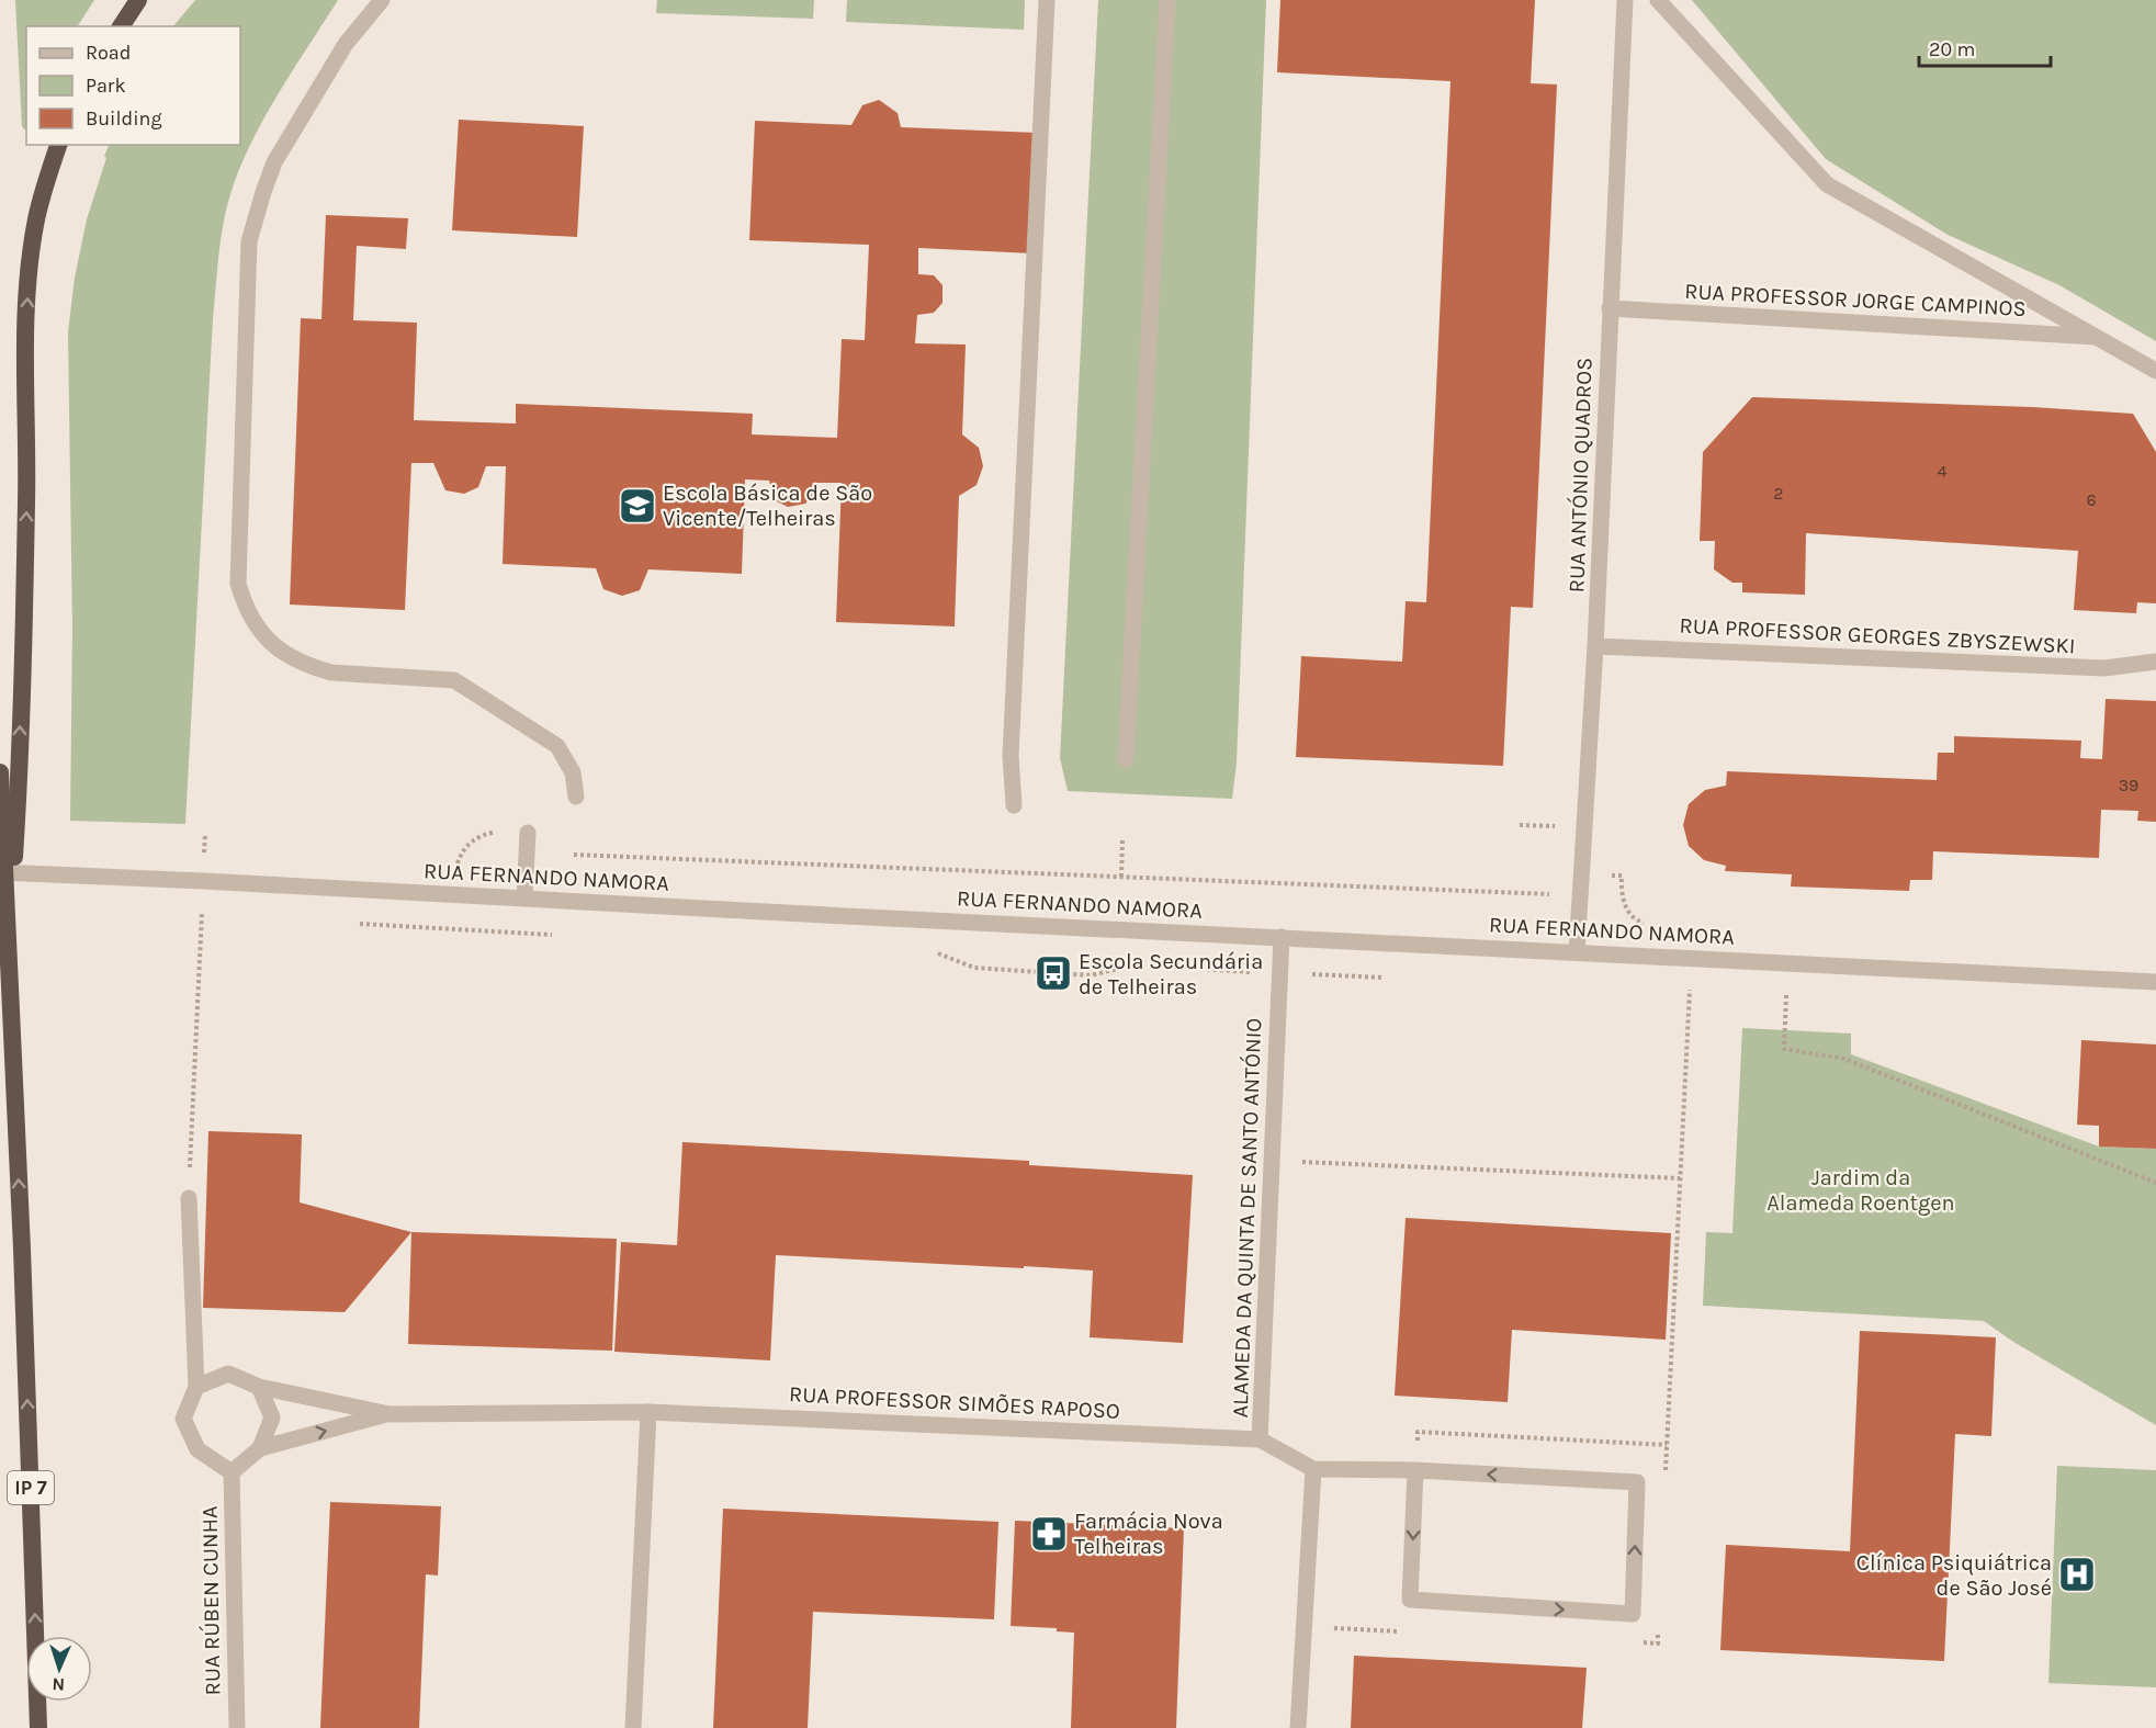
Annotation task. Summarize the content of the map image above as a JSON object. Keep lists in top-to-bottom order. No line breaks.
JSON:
{"streets":{"highway":["IP 7"],"street":["RUA PROFESSOR JORGE CAMPINOS","RUA ANTÓNIO QUADROS","RUA PROFESSOR GEORGES ZBYSZEWSKI","RUA FERNANDO NAMORA","ALAMEDA DA QUINTA DE SANTO ANTÓNIO","RUA PROFESSOR SIMÕES RAPOSO","RUA RÚBEN CUNHA"]},"crossings":[["RUA PROFESSOR JORGE CAMPINOS","RUA ANTÓNIO QUADROS"],["RUA ANTÓNIO QUADROS","RUA PROFESSOR GEORGES ZBYSZEWSKI"],["RUA ANTÓNIO QUADROS","RUA FERNANDO NAMORA"],["RUA FERNANDO NAMORA","ALAMEDA DA QUINTA DE SANTO ANTÓNIO"],["ALAMEDA DA QUINTA DE SANTO ANTÓNIO","RUA PROFESSOR SIMÕES RAPOSO"],["RUA PROFESSOR SIMÕES RAPOSO","RUA RÚBEN CUNHA"]],"parks":["Jardim da Alameda Roentgen"],"places":{"school or university":["Escola Básica de São Vicente/Telheiras"],"bus stop":["Escola Secundária de Telheiras"],"pharmacy":["Farmácia Nova Telheiras"],"hospital":["Clínica Psiquiátrica de São José"]},"house_numbers":["4","2","6","39"],"legend":["Road","Park","Building"],"scale_bar":"20 m","north":"bottom"}
